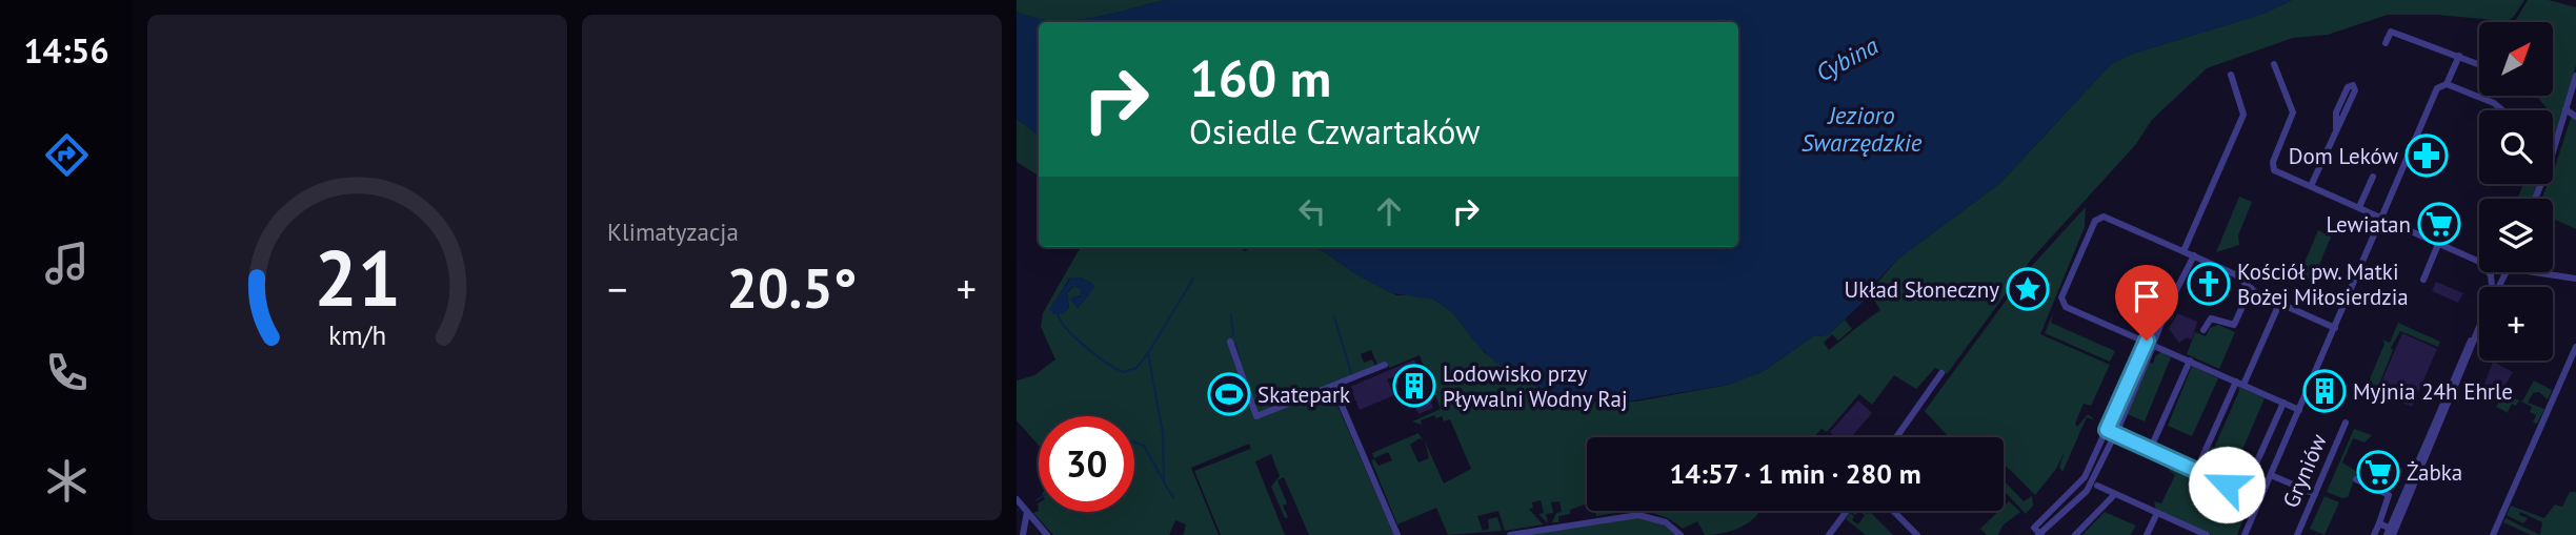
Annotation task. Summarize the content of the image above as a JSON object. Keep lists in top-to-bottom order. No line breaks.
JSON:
{"streets":{"street":["Gryniów"]},"water":["Cybina","Jezioro Swarzędzkie"],"places":{"pharmacy":["Dom Leków"],"supermarket":["Lewiatan","Żabka"],"church":["Kościół pw. Matki Bożej Miłosierdzia"],"place":["Układ Słoneczny"],"building":["Lodowisko przy Pływalni Wodny Raj","Myjnia 24h Ehrle"],"sports":["Skatepark"]},"north":"top right","page":{"tabs":"14:56","tile":"Klimatyzacja","map_buttons":"+","turn":["160 m","Osiedle Czwartaków"],"heat":["−","20.5°","+"],"limit":"30","trip":"14:57 · 1 min · 280 m","gauge":["21","km/h"]}}
